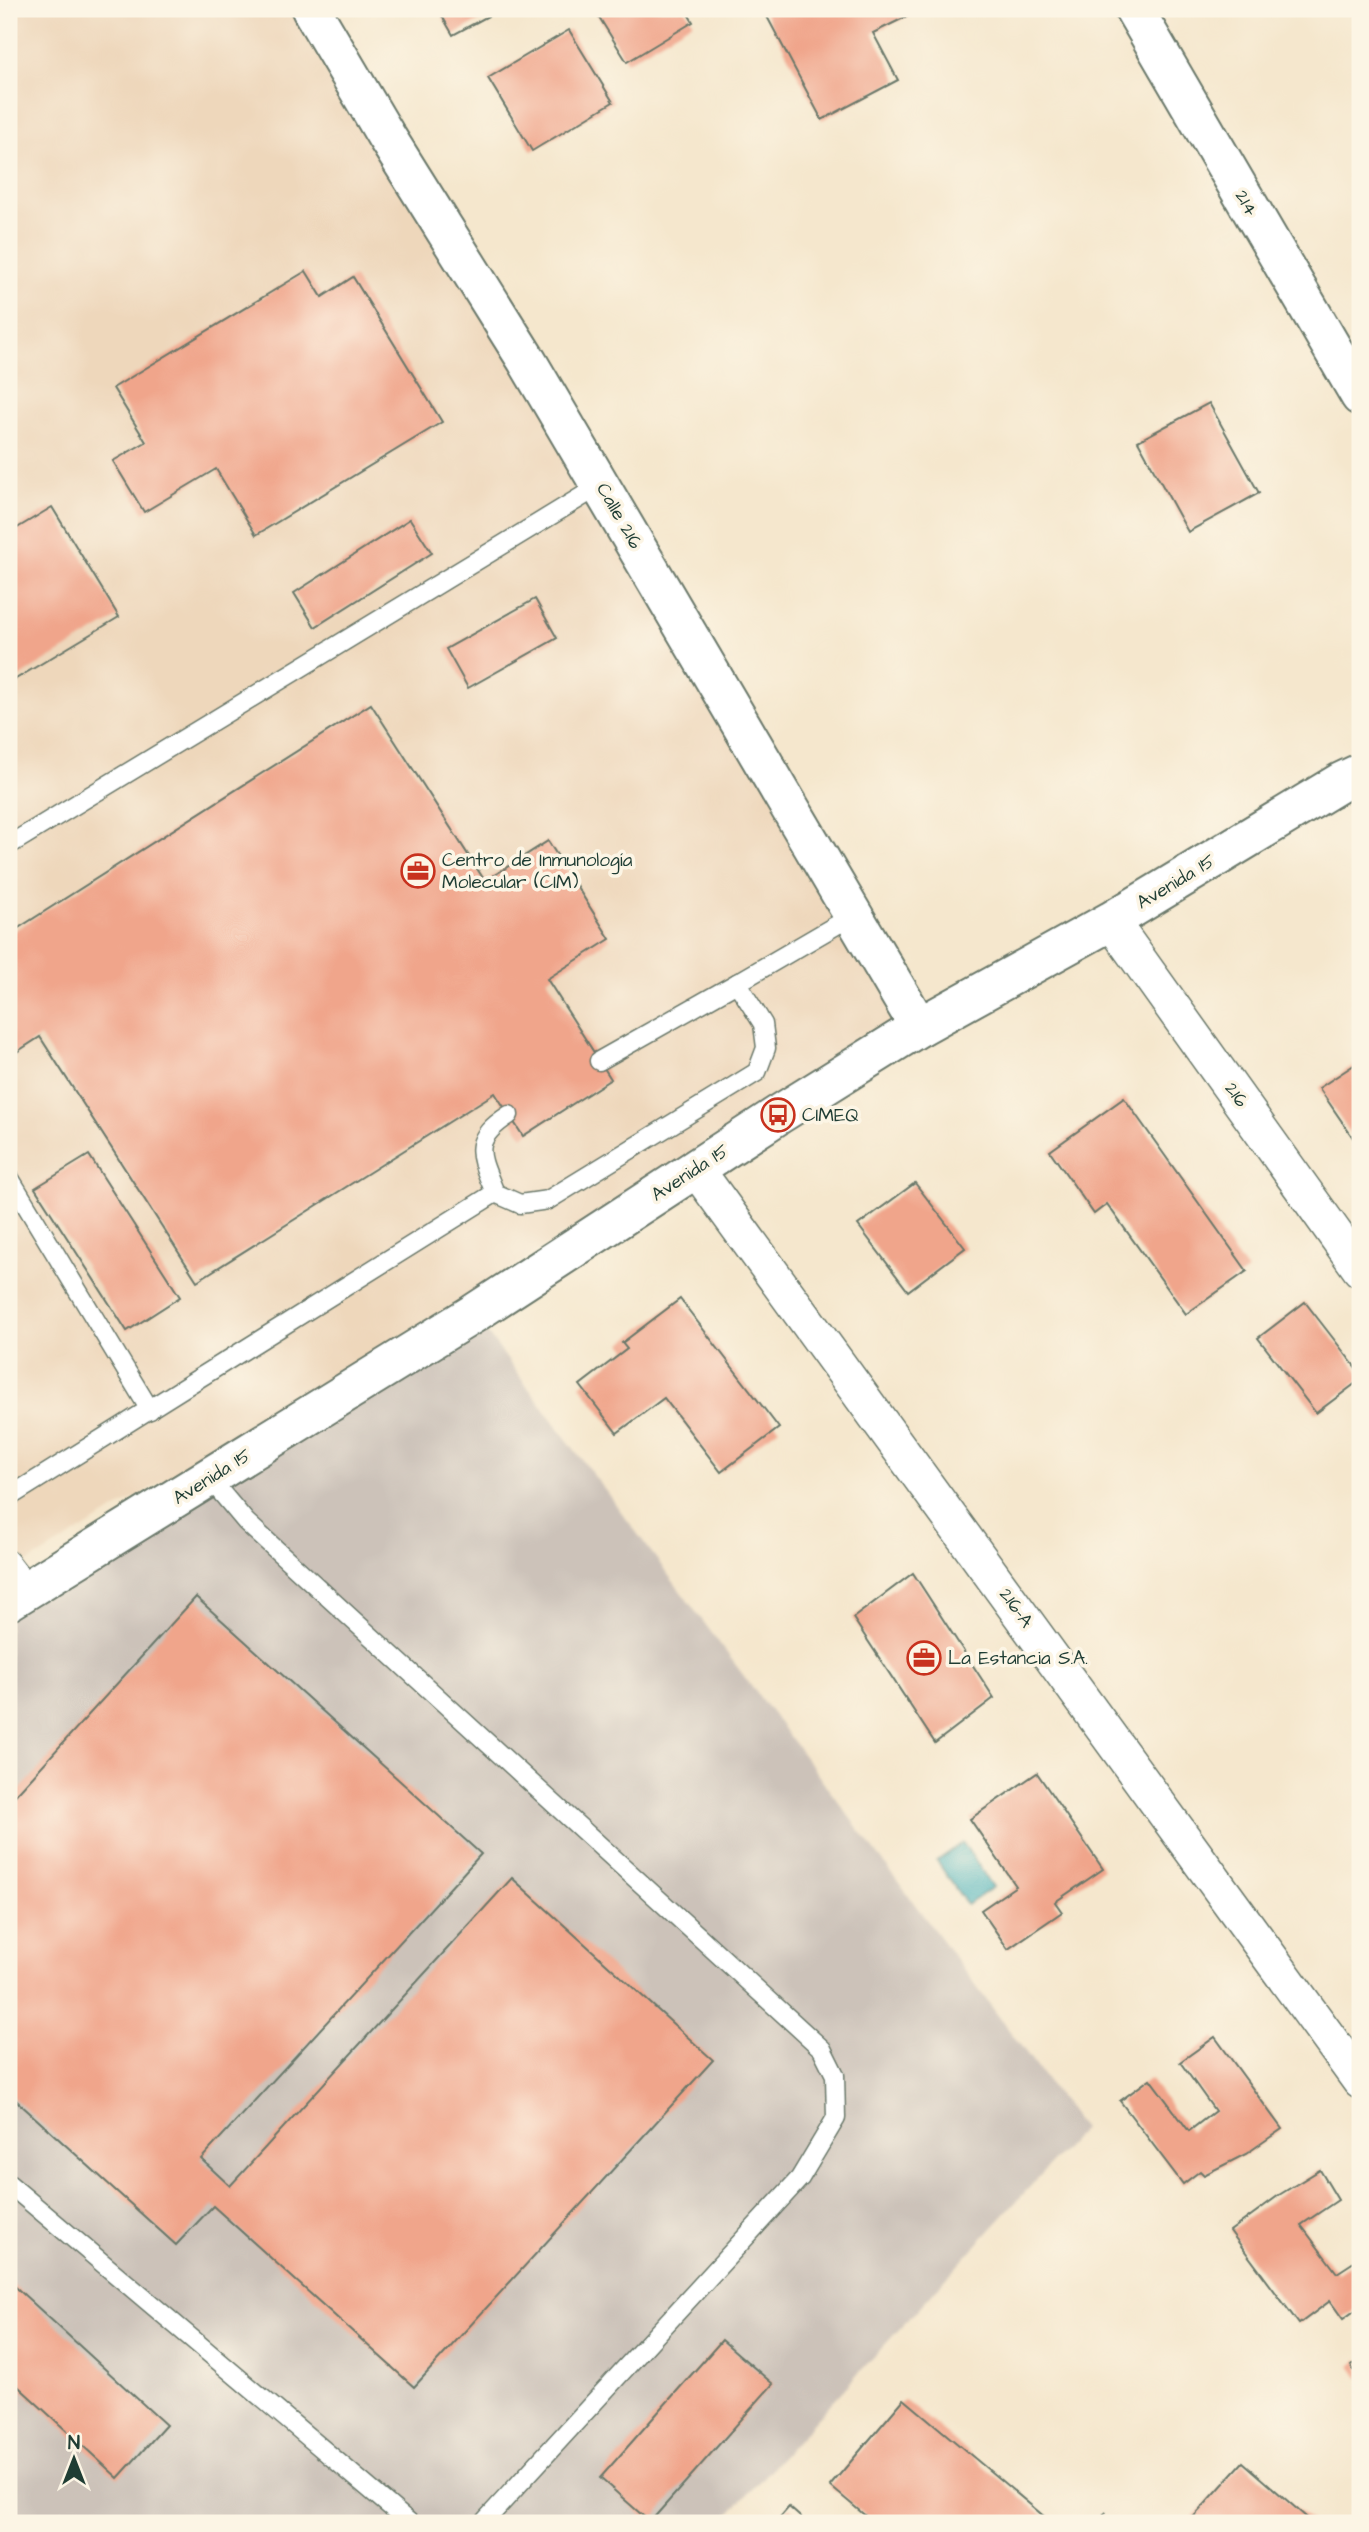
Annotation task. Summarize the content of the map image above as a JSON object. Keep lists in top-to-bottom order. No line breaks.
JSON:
{"streets":{"street":["214","Calle 216","Avenida 15","216","216-A"]},"crossings":[["Calle 216","Avenida 15"],["Avenida 15","216"],["Avenida 15","216-A"]],"places":{"office":["Centro de Inmunología Molecular (CIM)","La Estancia S.A."],"bus stop":["CIMEQ"]},"north":"top"}
